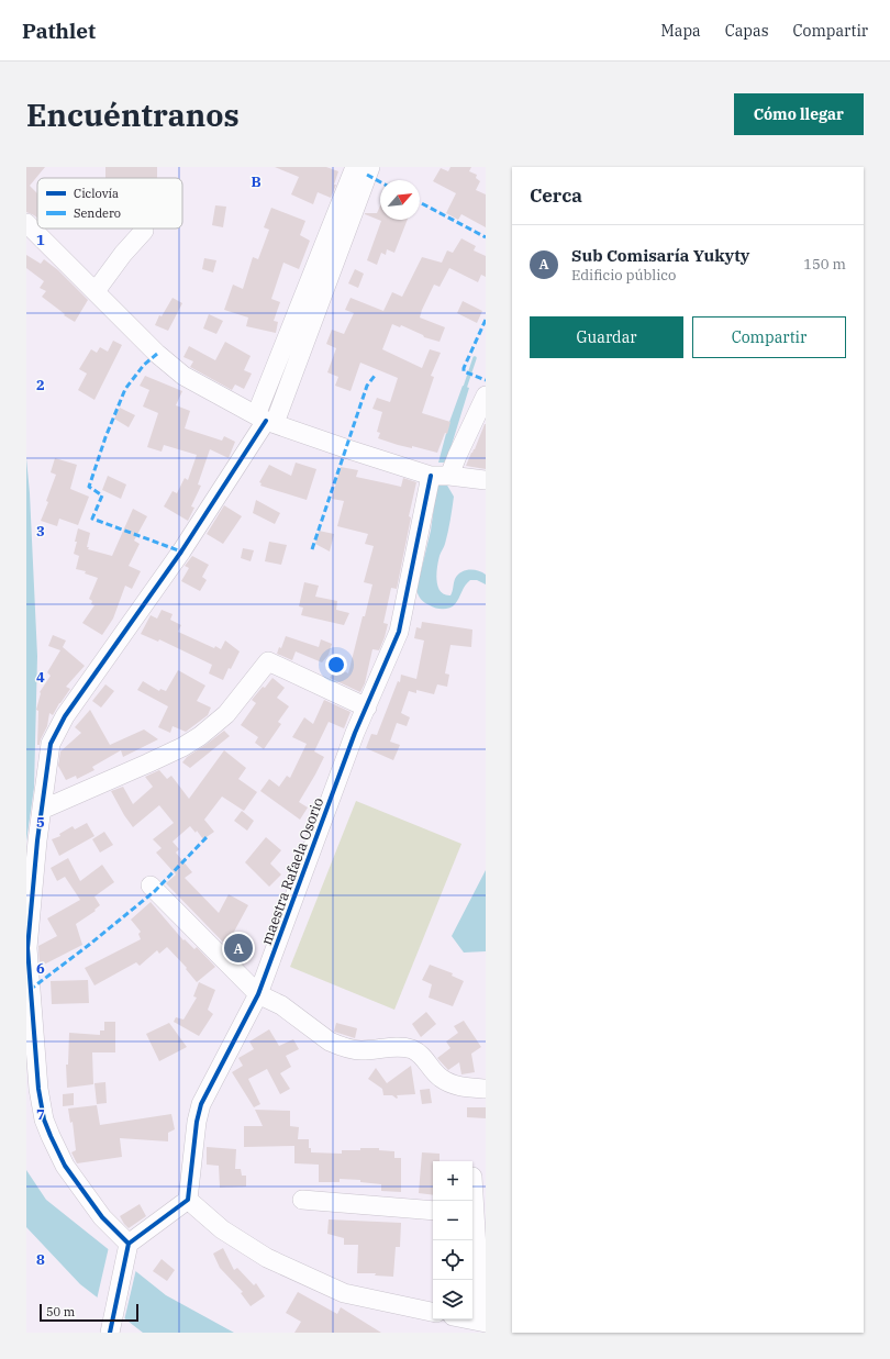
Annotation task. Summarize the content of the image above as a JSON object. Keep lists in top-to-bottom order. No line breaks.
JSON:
{"streets":{"street":["maestra Rafaela Osorio"]},"legend":["Ciclovía","Sendero"],"scale_bar":"50 m","north":"top right","page":{"header":"Pathlet","nav":["Mapa","Capas","Compartir"],"buttons":["Cómo llegar",["Guardar","Compartir"]],"title":"Encuéntranos","heading":"Cerca","list":[{"mark":"A","name":"Sub Comisaría Yukyty","note":"Edificio público","value":"150 m"}],"pins":"A","map_buttons":["+","−"],"scale":"50 m"},"grid":{"columns":["B"],"rows":["1","2","3","4","5","6","7","8"]}}
